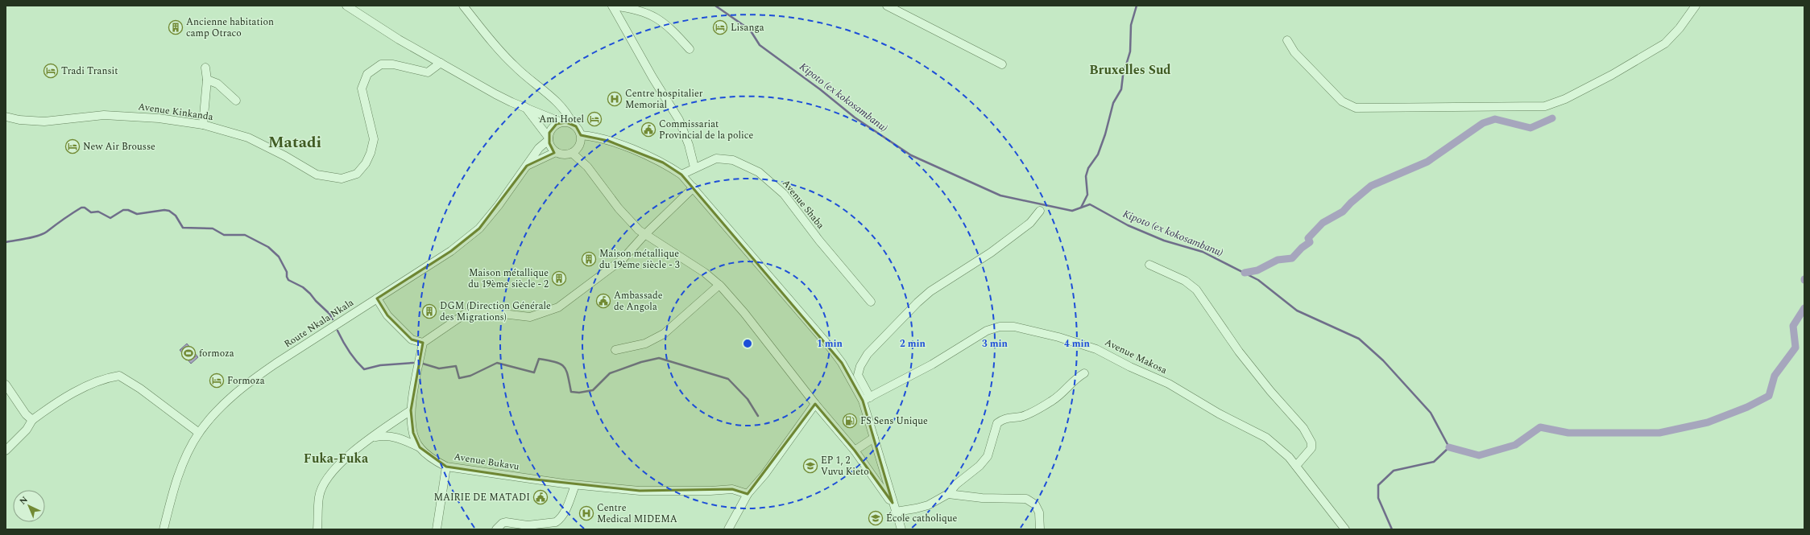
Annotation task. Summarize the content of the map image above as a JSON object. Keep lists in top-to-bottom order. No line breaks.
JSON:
{"streets":{"street":["Avenue Kinkanda","Avenue Shaba","Route Nkala Nkala","Avenue Makosa","Avenue Bukavu"]},"districts":["Bruxelles Sud","Matadi","Fuka-Fuka"],"water":["Kipoto (ex kokosambanu)"],"places":{"building":["Ancienne habitation camp Otraco","Maison métallique du 19ème siècle - 3","Maison métallique du 19ème siècle - 2","DGM (Direction Générale des Migrations)"],"hotel":["Lisanga","Tradi Transit","Ami Hotel","New Air Brousse","Formoza"],"hospital":["Centre hospitalier Memorial","Centre Medical MIDEMA"],"public building":["Commissariat Provincial de la police","Ambassade de Angola","MAIRIE DE MATADI"],"sports":["formoza"],"fuel station":["FS Sens Unique"],"school or university":["EP 1, 2 Vuvu Kieto","École catholique"]},"north":"top left","rings":["1 min","2 min","3 min","4 min"]}
